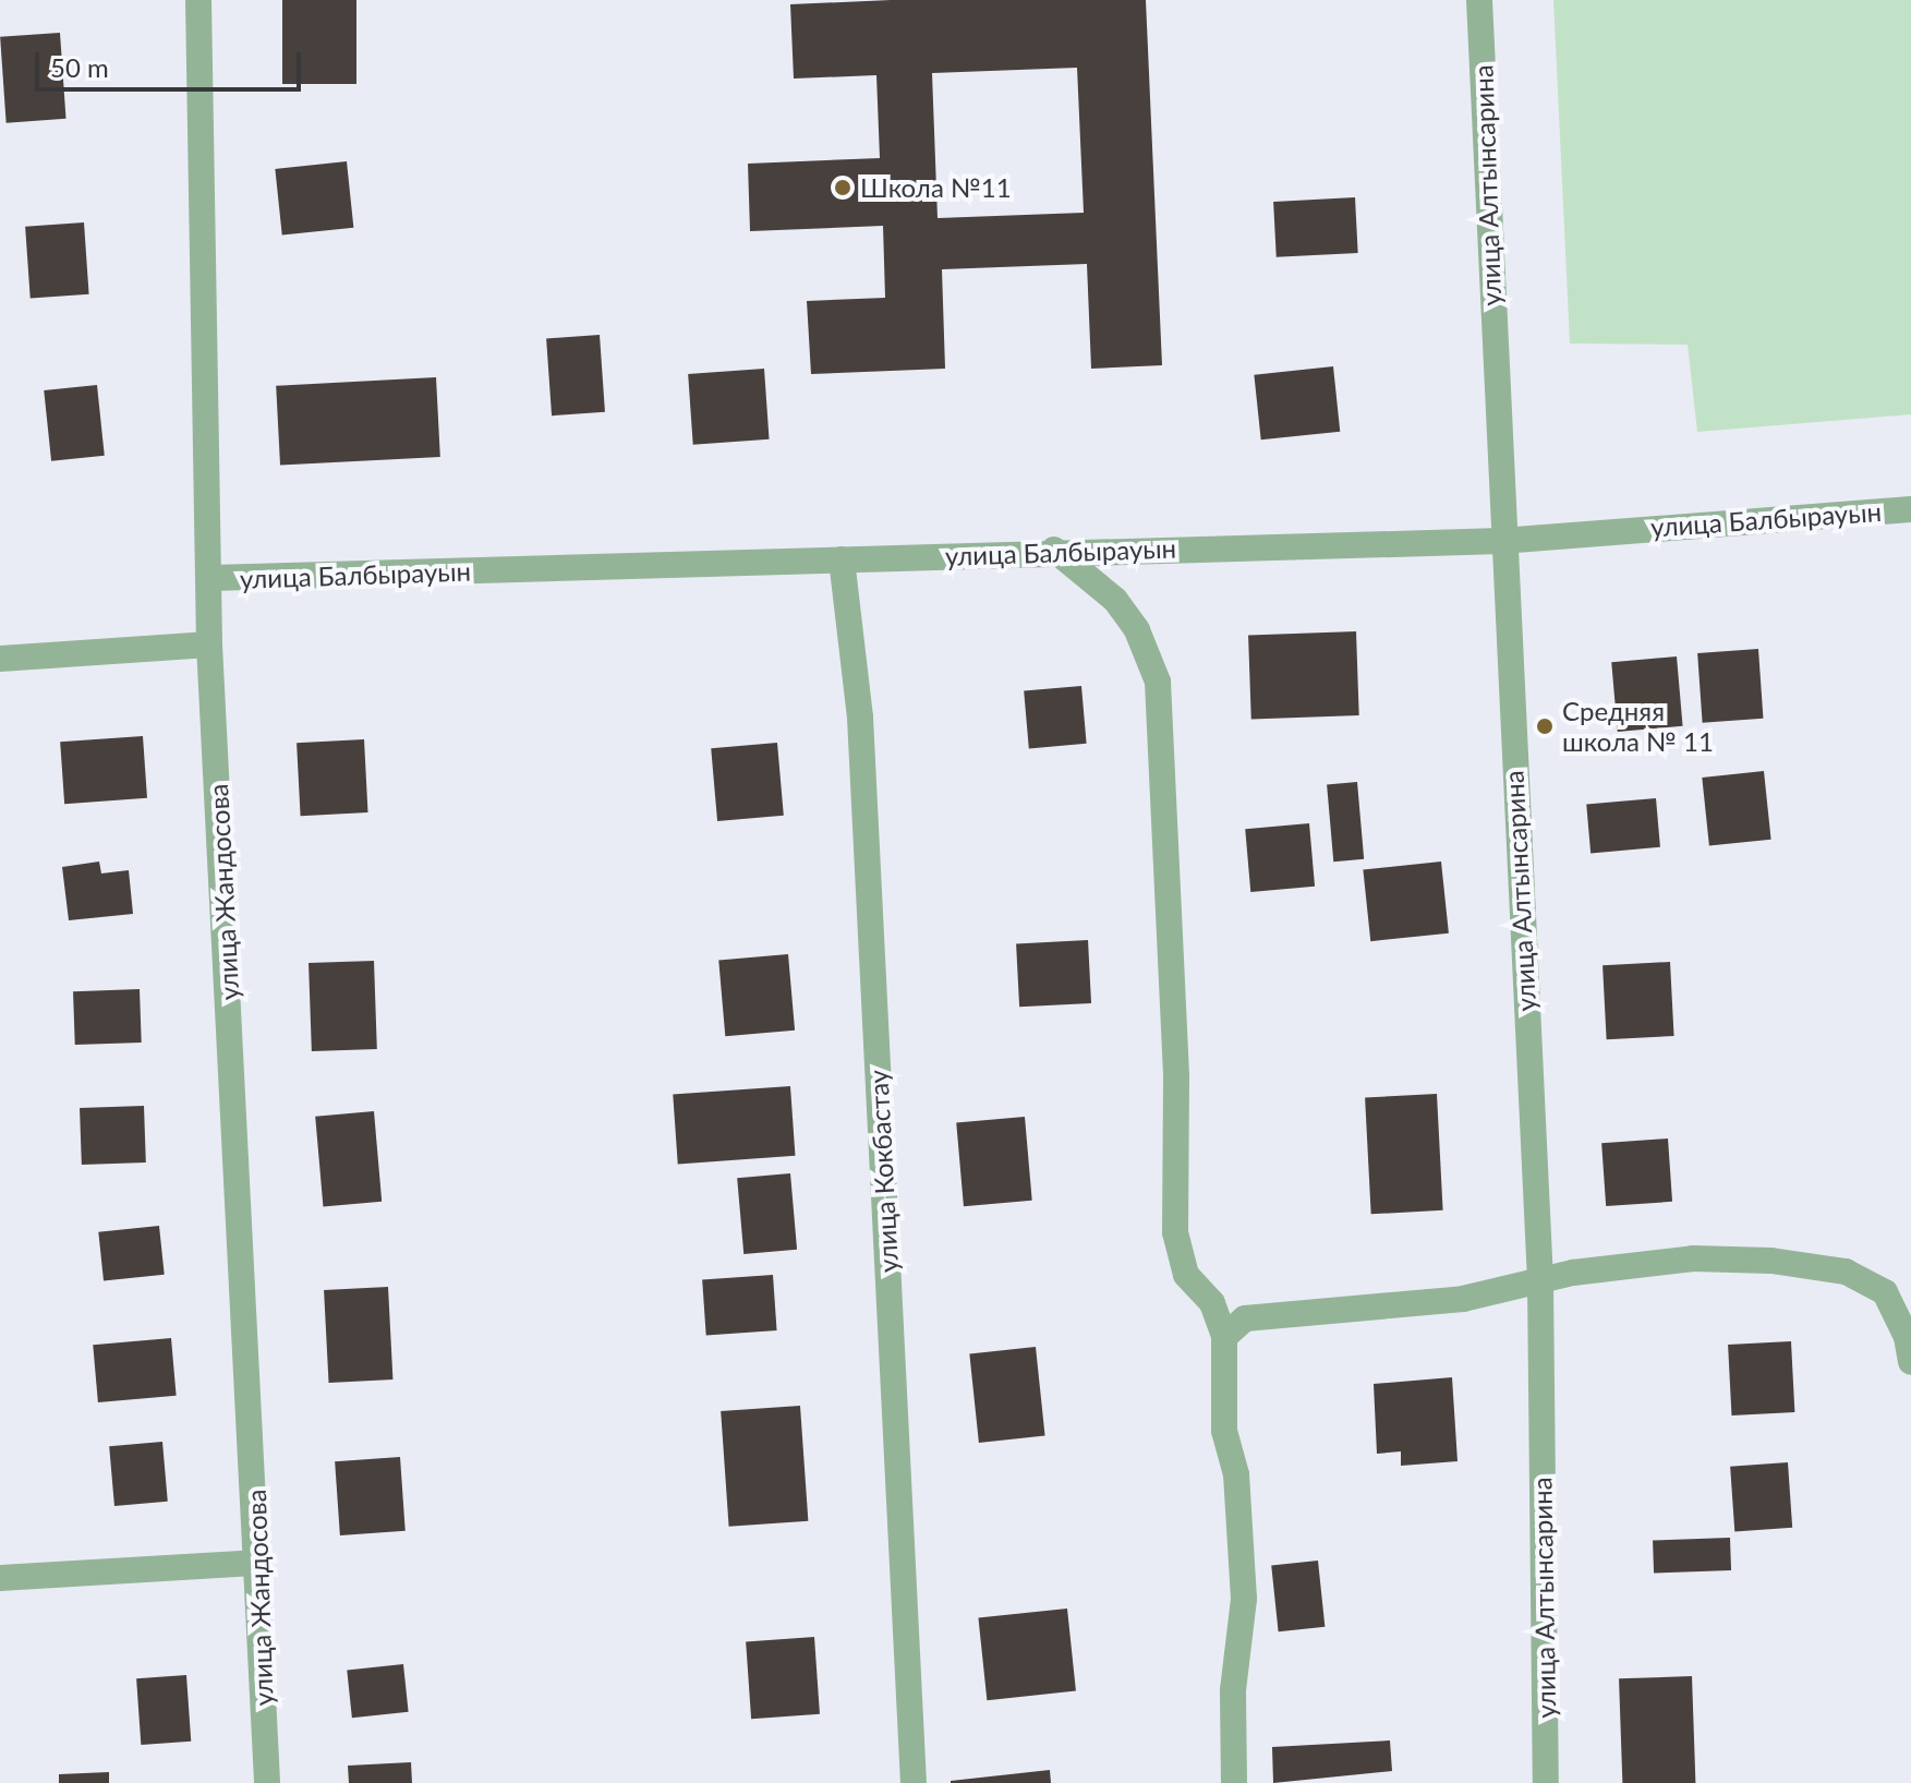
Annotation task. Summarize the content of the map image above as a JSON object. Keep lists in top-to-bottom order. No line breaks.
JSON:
{"streets":{"street":["улица Алтынсарина","улица Балбырауын","улица Жандосова","улица Кокбастау"]},"crossings":[["улица Алтынсарина","улица Балбырауын"],["улица Балбырауын","улица Жандосова"],["улица Балбырауын","улица Кокбастау"]],"places":["Школа №11","Средняя школа № 11"],"scale_bar":"50 m"}
